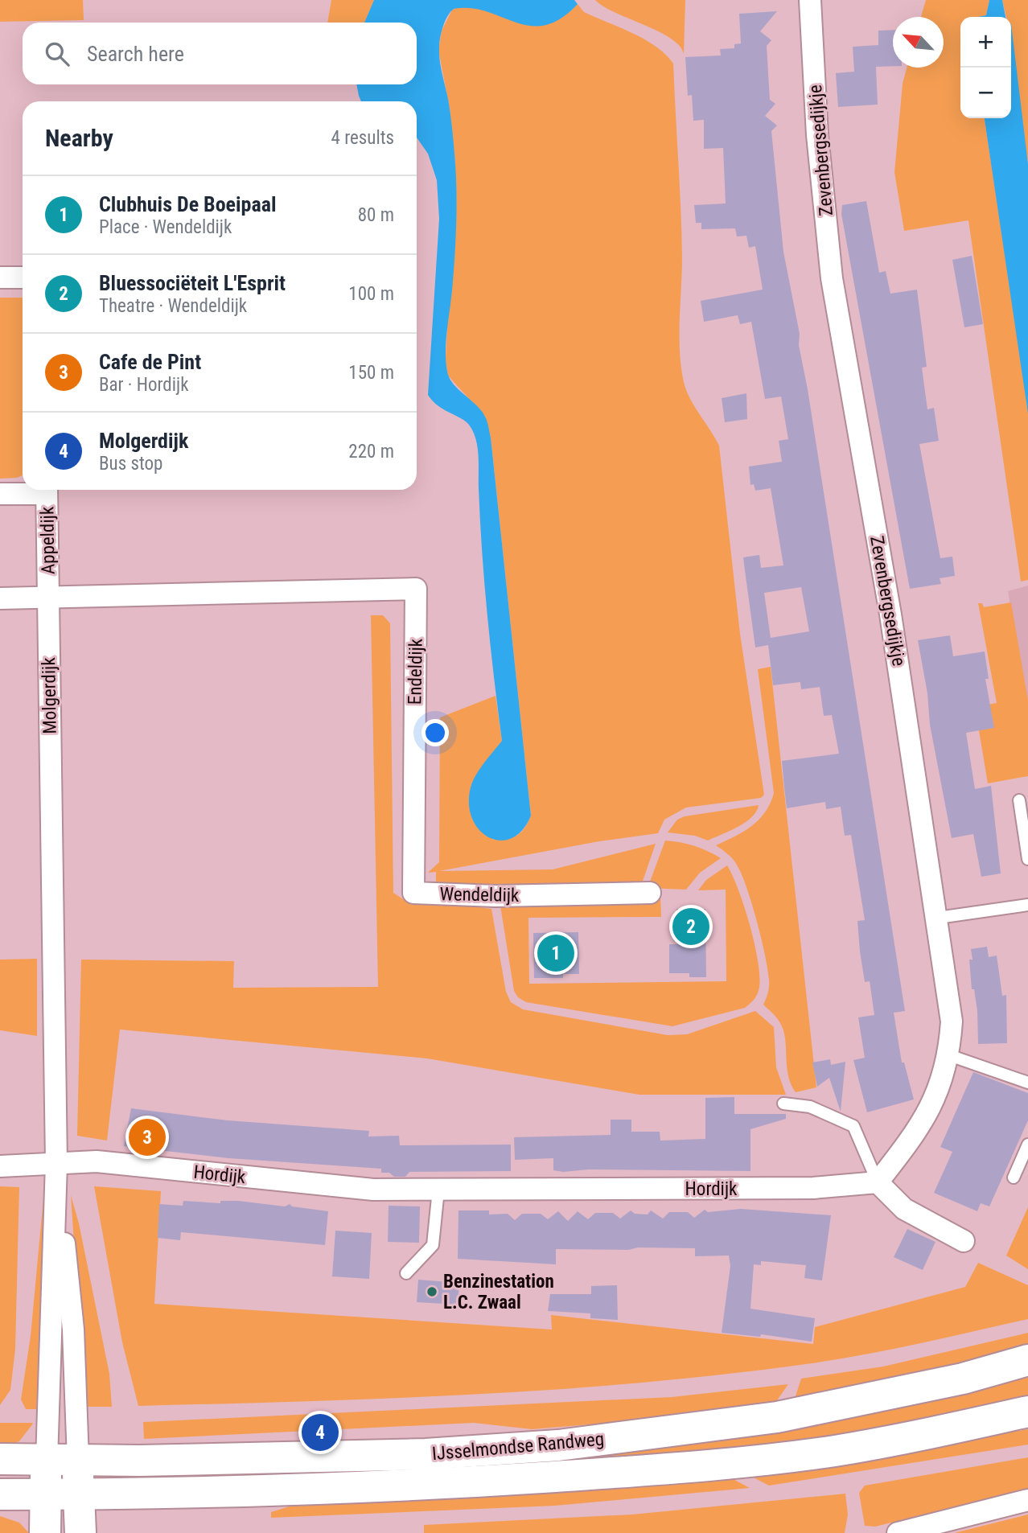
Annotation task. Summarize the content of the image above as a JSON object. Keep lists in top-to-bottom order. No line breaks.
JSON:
{"streets":{"main road":["Molgerdijk","IJsselmondse Randweg"],"street":["Zevenbergsedijkje","Appeldijk","Endeldijk","Wendeldijk","Hordijk"]},"crossings":[["Zevenbergsedijkje","Hordijk"],["Appeldijk","Endeldijk"],["Appeldijk","Molgerdijk"],["Endeldijk","Molgerdijk"],["Endeldijk","Wendeldijk"],["Molgerdijk","Hordijk"],["Molgerdijk","IJsselmondse Randweg"]],"places":["Benzinestation L.C. Zwaal"],"north":"top left","page":{"map_buttons":["+","−"],"search":"Search here","heading":["Nearby","4 results"],"list":[{"mark":"1","name":"Clubhuis De Boeipaal","note":"Place · Wendeldijk","value":"80 m"},{"mark":"2","name":"Bluessociëteit L'Esprit","note":"Theatre · Wendeldijk","value":"100 m"},{"mark":"3","name":"Cafe de Pint","note":"Bar · Hordijk","value":"150 m"},{"mark":"4","name":"Molgerdijk","note":"Bus stop","value":"220 m"}],"pins":["2","1","3","4"]}}
